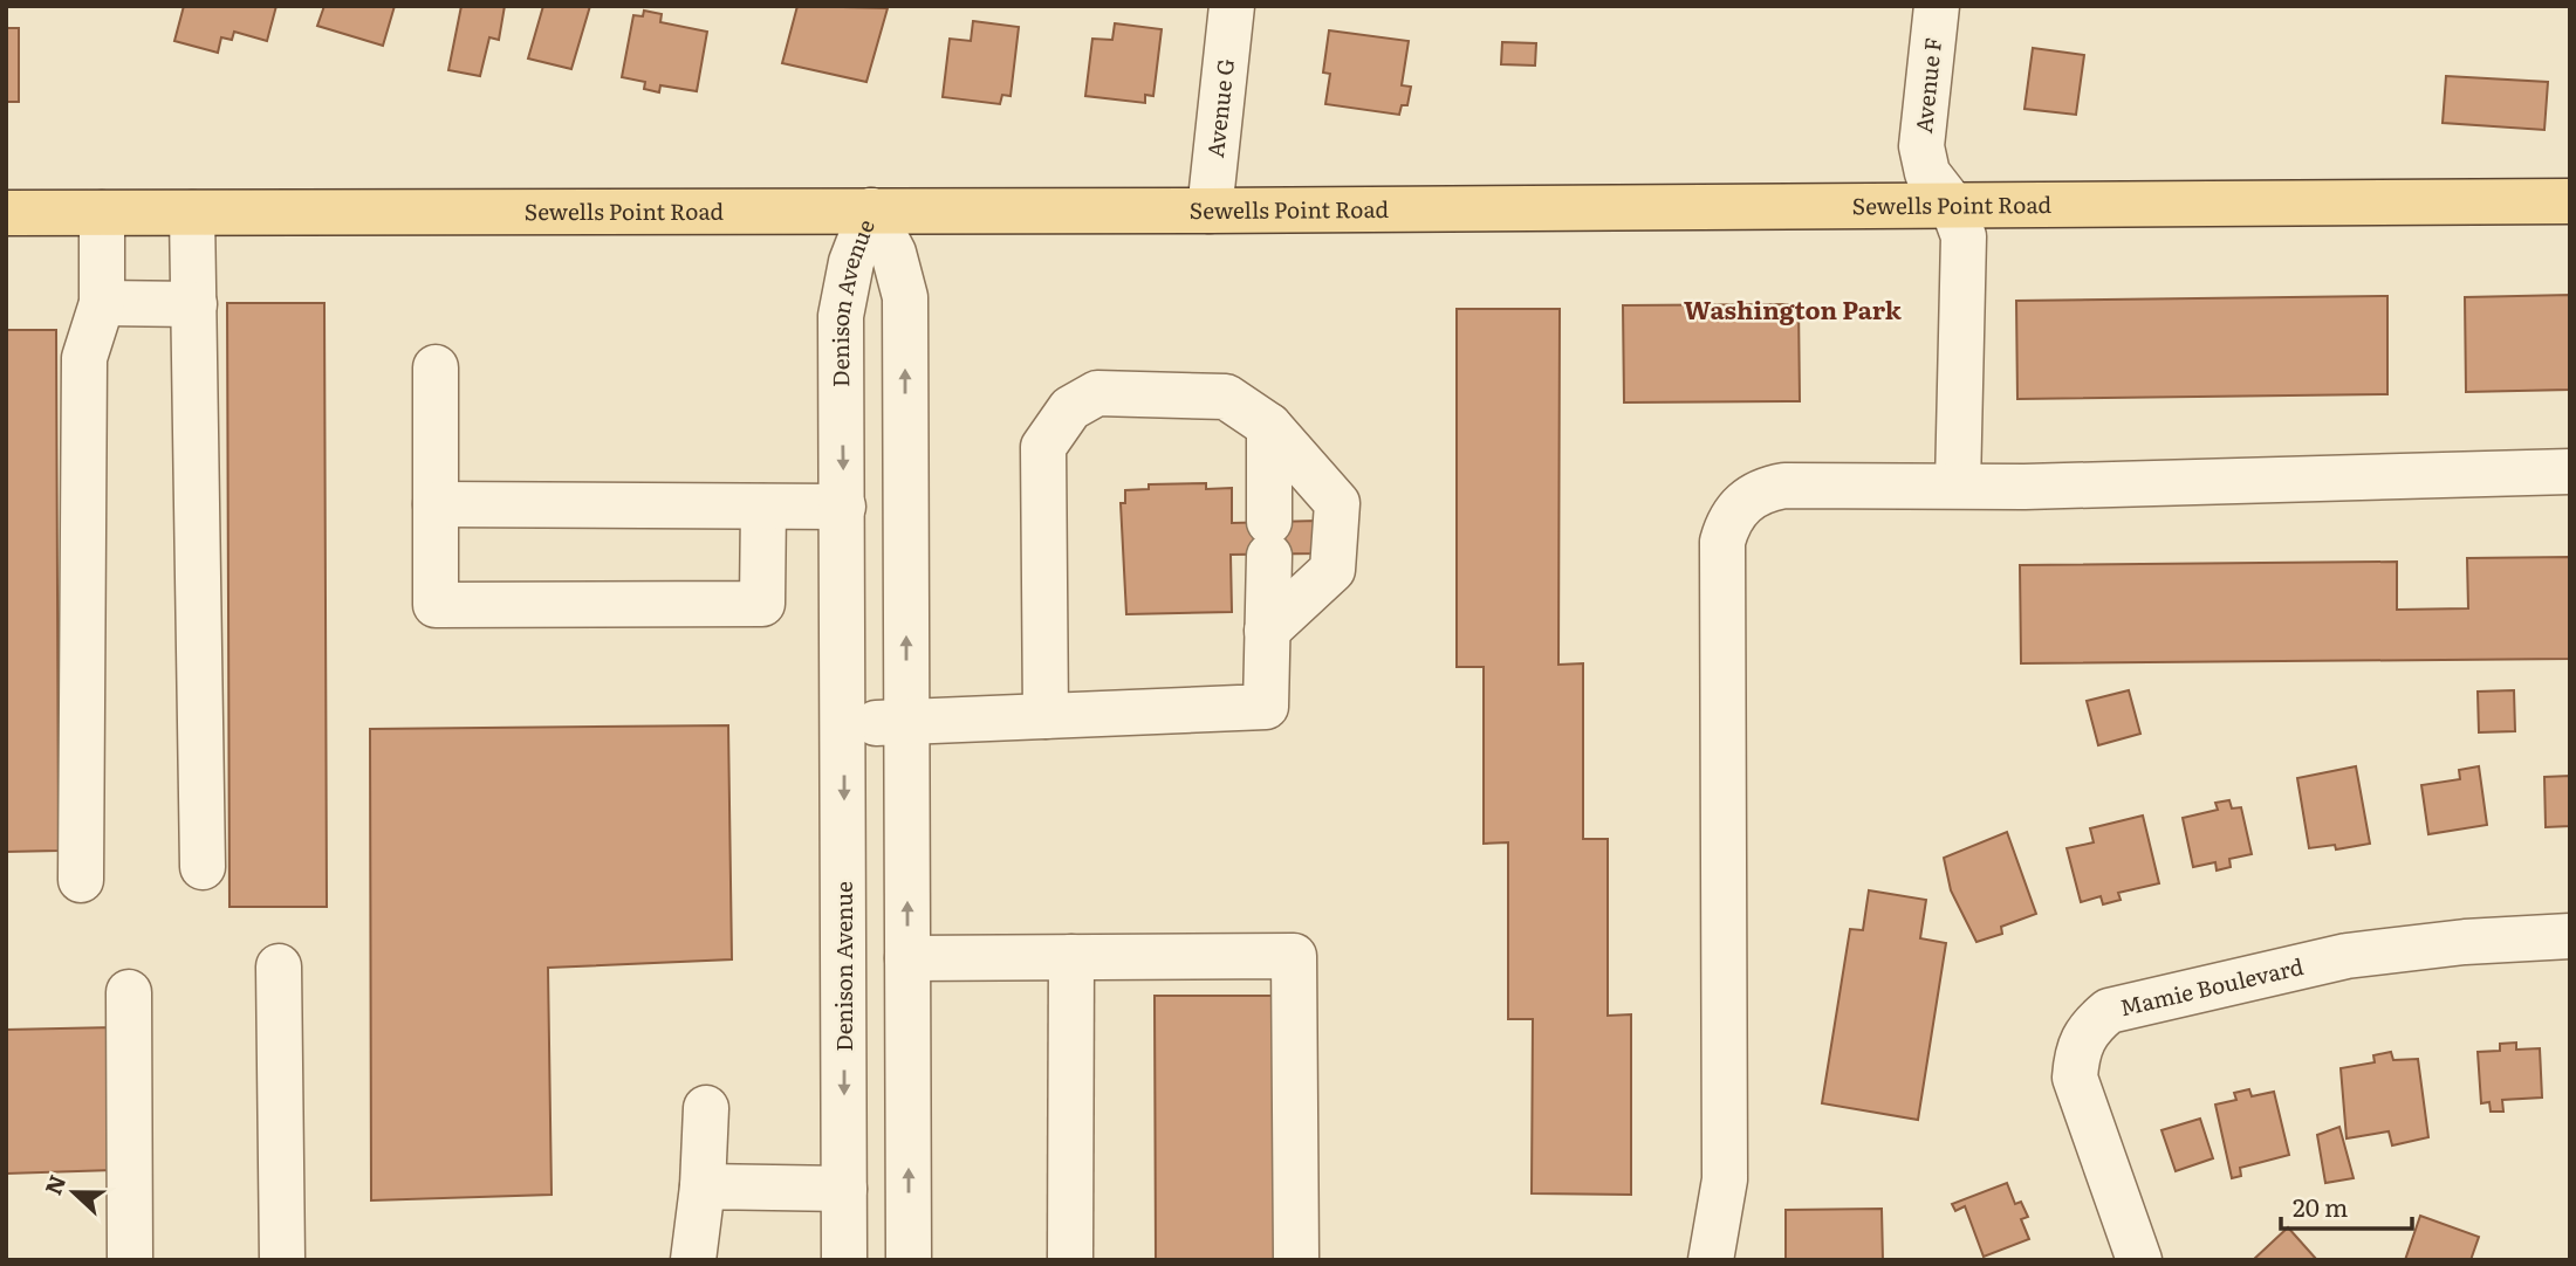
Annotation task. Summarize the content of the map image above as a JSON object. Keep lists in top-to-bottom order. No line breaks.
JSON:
{"streets":{"main road":["Sewells Point Road"],"street":["Avenue F","Avenue G","Denison Avenue","Mamie Boulevard"]},"crossings":[["Avenue F","Sewells Point Road"],["Avenue G","Sewells Point Road"],["Sewells Point Road","Denison Avenue"]],"districts":["Washington Park"],"scale_bar":"20 m","north":"left"}
